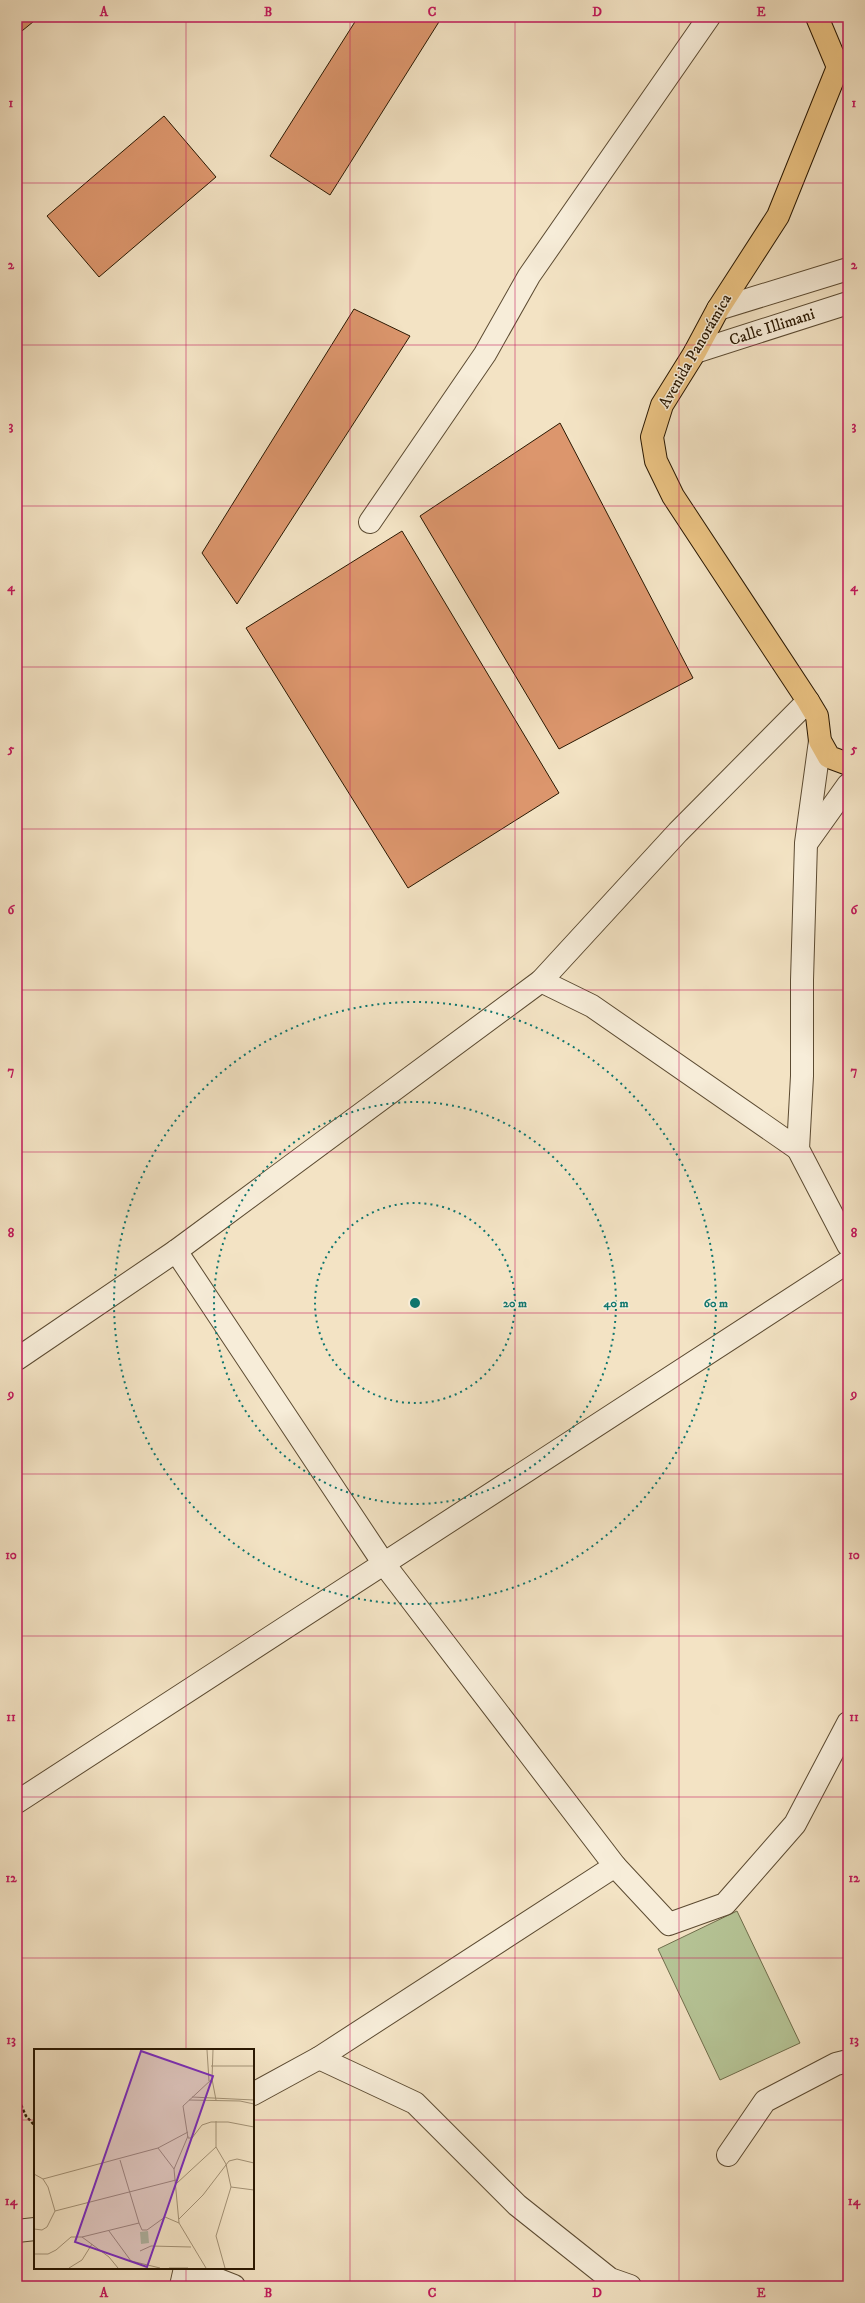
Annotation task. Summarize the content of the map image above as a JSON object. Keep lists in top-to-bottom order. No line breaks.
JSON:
{"streets":{"main road":["Avenida Panorámica"],"street":["Calle Illimani"]},"crossings":[["Calle Illimani","Avenida Panorámica"]],"grid":{"columns":["A","B","C","D","E"],"rows":["1","2","3","4","5","6","7","8","9","10","11","12","13","14"]},"rings":["20 m","40 m","60 m"]}
